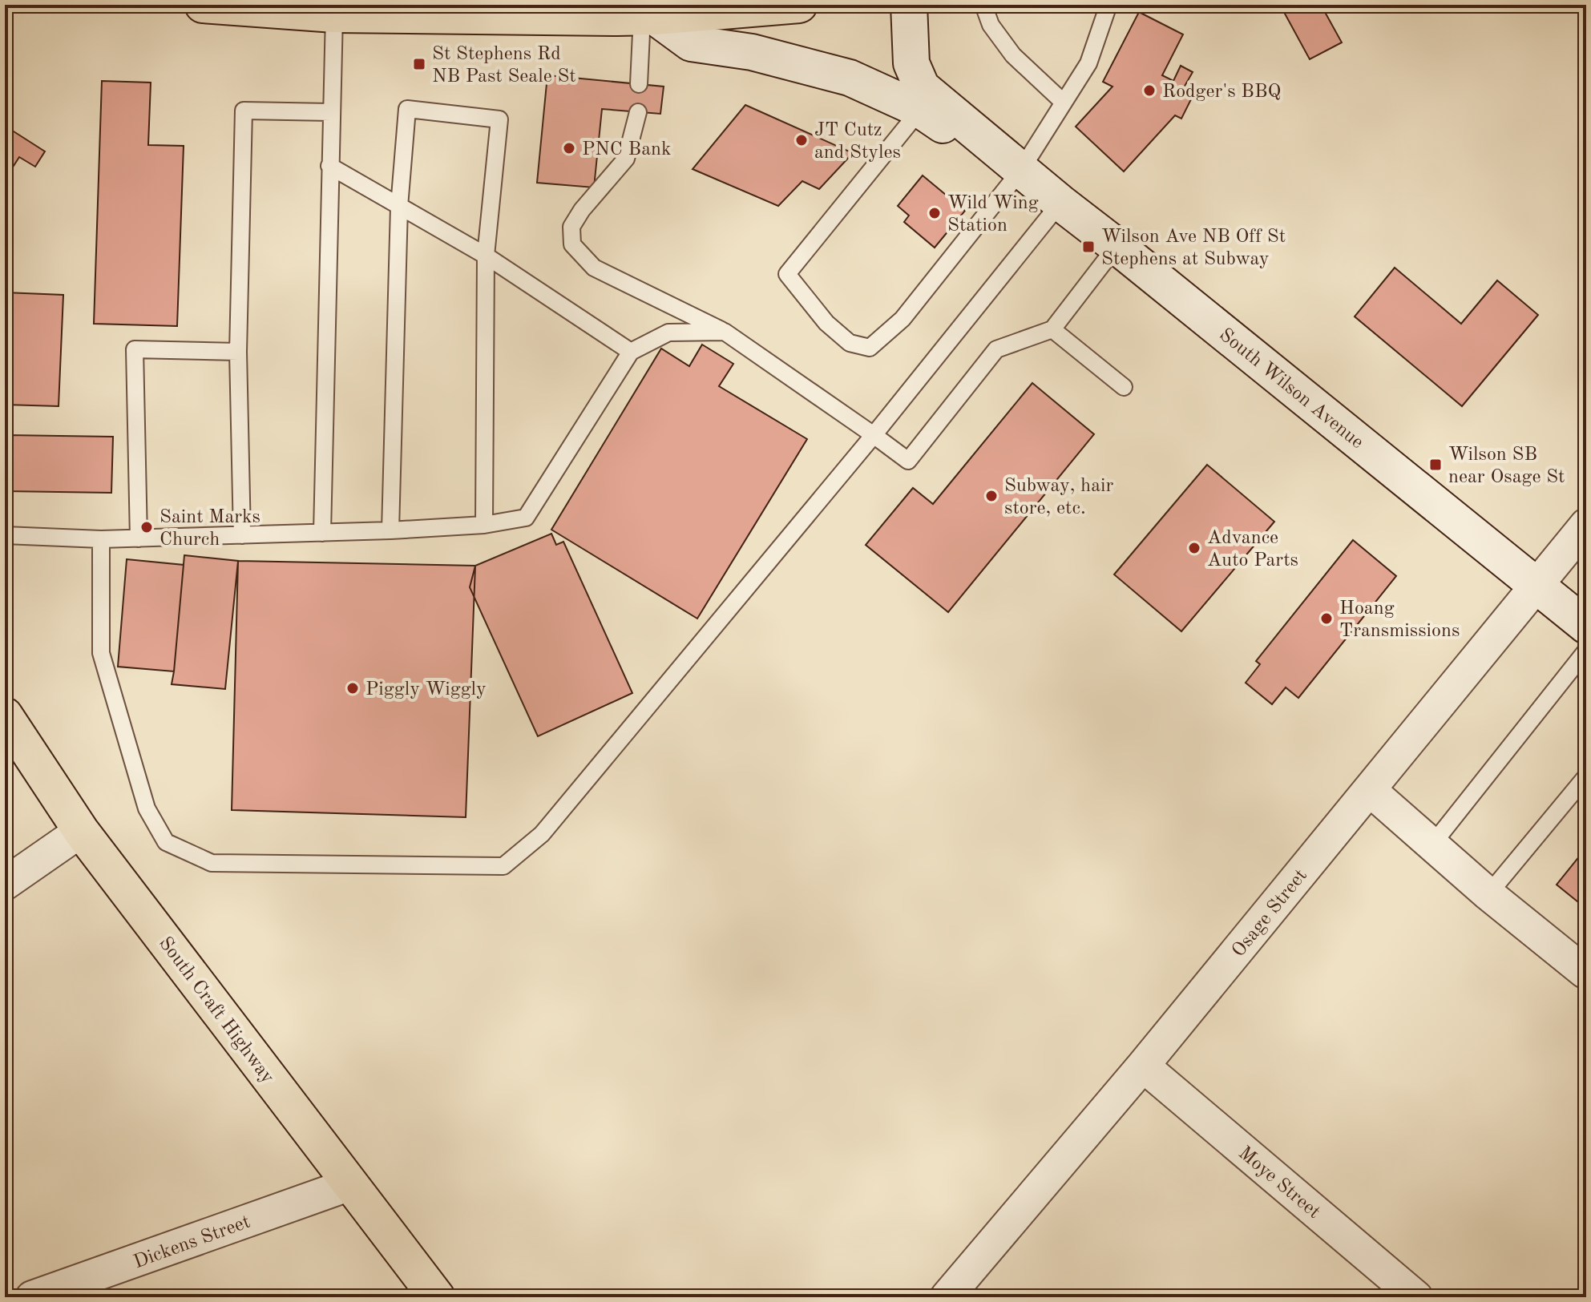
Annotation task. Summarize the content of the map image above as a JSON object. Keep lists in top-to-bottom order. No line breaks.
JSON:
{"streets":{"main road":["South Wilson Avenue","South Craft Highway"],"street":["Osage Street","Moye Street","Dickens Street"]},"crossings":[["South Wilson Avenue","Osage Street"],["Osage Street","Moye Street"],["South Craft Highway","Dickens Street"]],"places":{"transit":["St Stephens Rd NB Past Seale St","Wilson Ave NB Off St Stephens at Subway","Wilson SB near Osage St"],"other":["Rodger's BBQ","JT Cutz and Styles","PNC Bank","Wild Wing Station","Subway, hair store, etc.","Saint Marks Church","Advance Auto Parts","Hoang Transmissions","Piggly Wiggly"]}}
